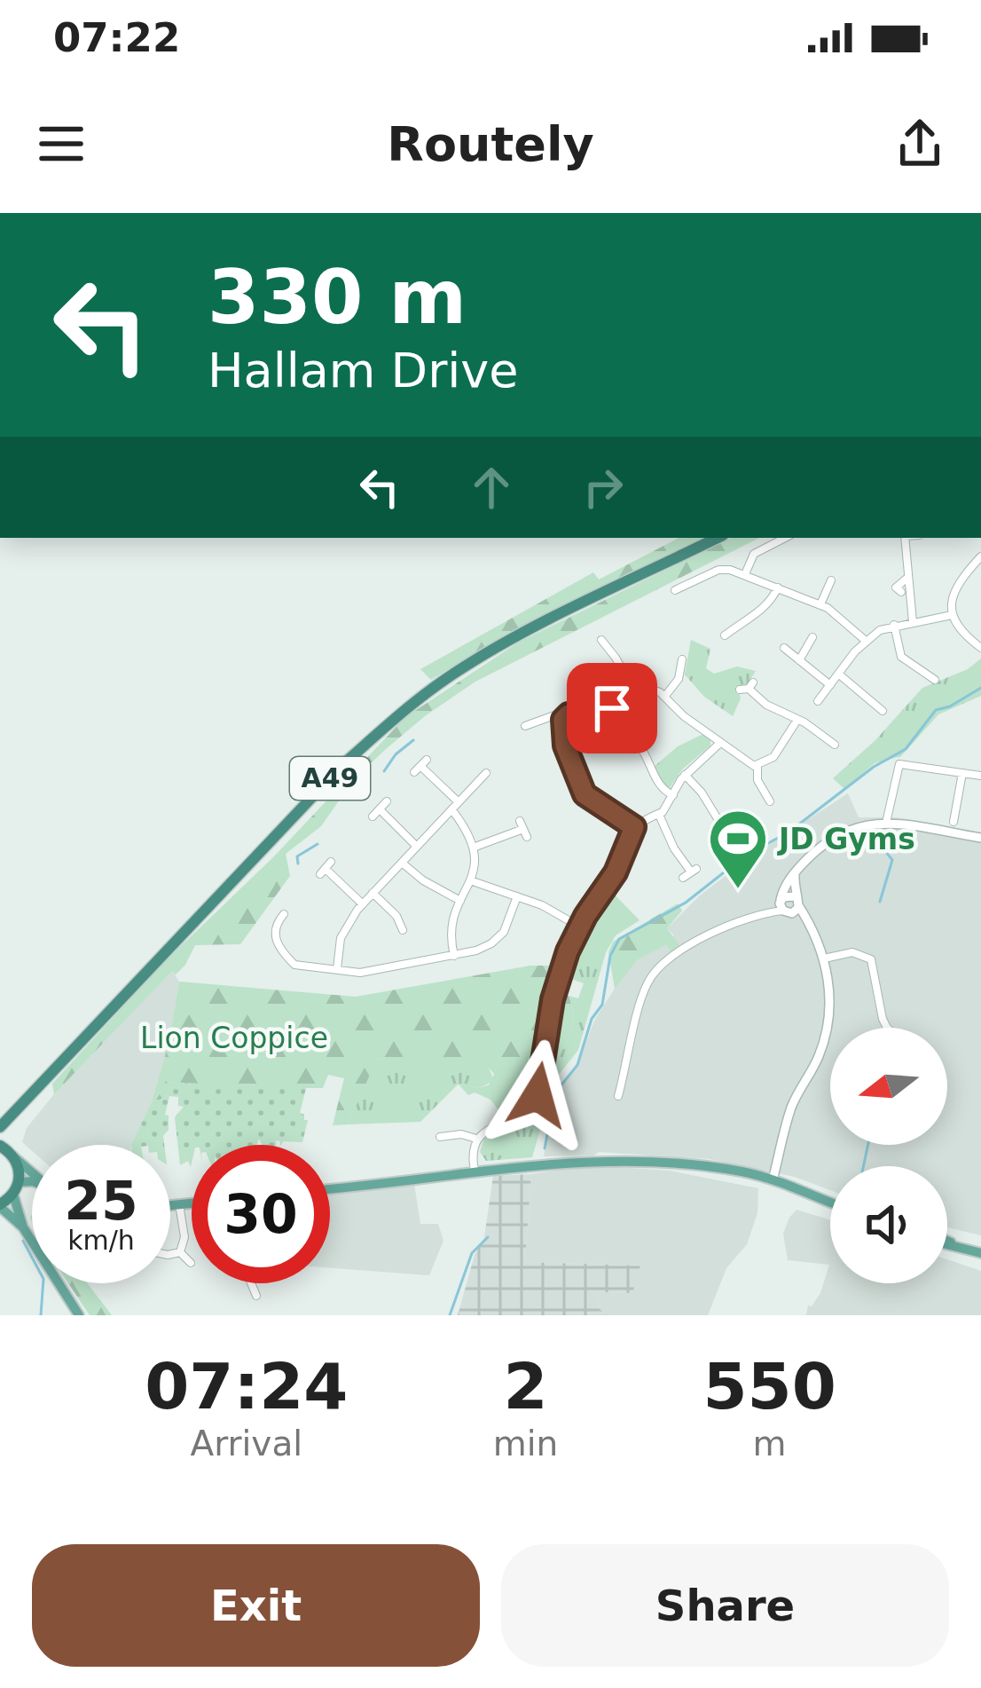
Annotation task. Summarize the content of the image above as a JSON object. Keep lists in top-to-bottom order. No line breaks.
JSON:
{"streets":{"highway":["A49"]},"parks":["Lion Coppice"],"places":{"sports":["JD Gyms"]},"north":"left","page":{"status":"07:22","header":"Routely","turn":["330 m","Hallam Drive"],"speed":"25 km/h","limit":"30","eta":["07:24","Arrival","2","min","550","m"],"buttons":["Exit","Share"]}}
